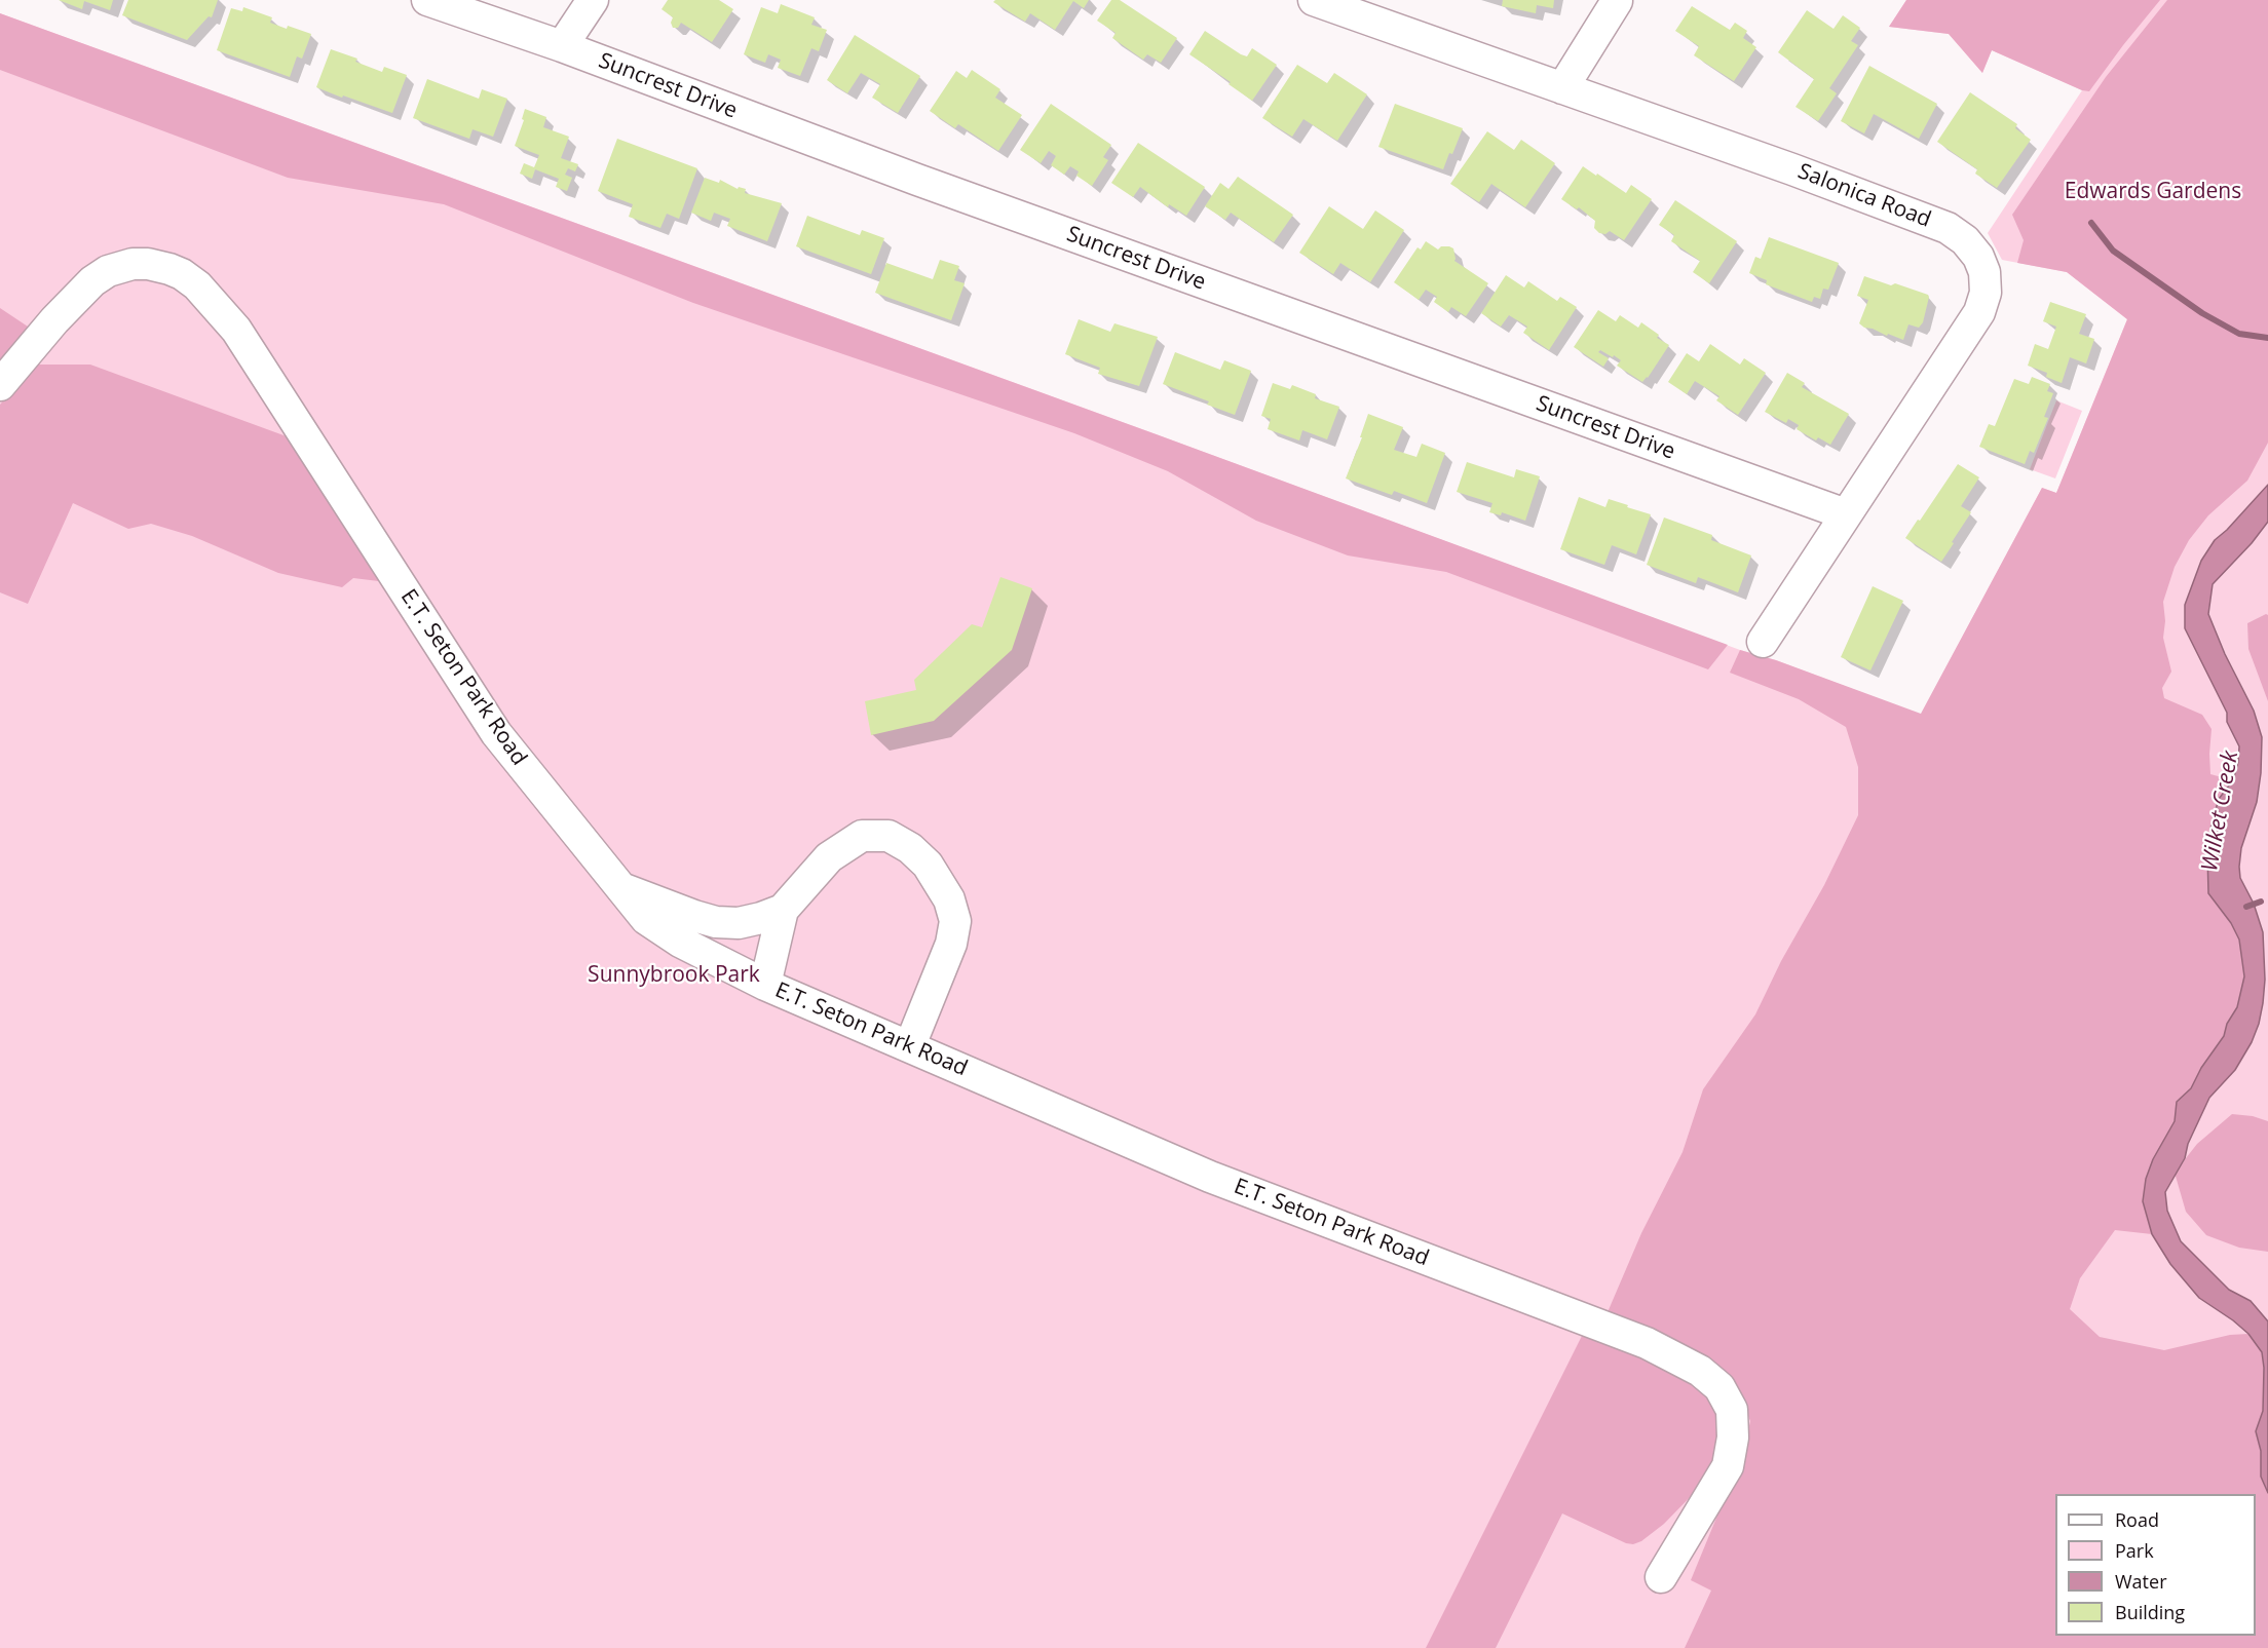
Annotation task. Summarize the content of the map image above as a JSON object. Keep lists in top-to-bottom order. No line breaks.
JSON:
{"streets":{"street":["Suncrest Drive","Salonica Road","E.T. Seton Park Road"]},"crossings":[["Suncrest Drive","Salonica Road"]],"water":["Wilket Creek"],"parks":["Edwards Gardens","Sunnybrook Park"],"legend":["Road","Park","Water","Building"]}
